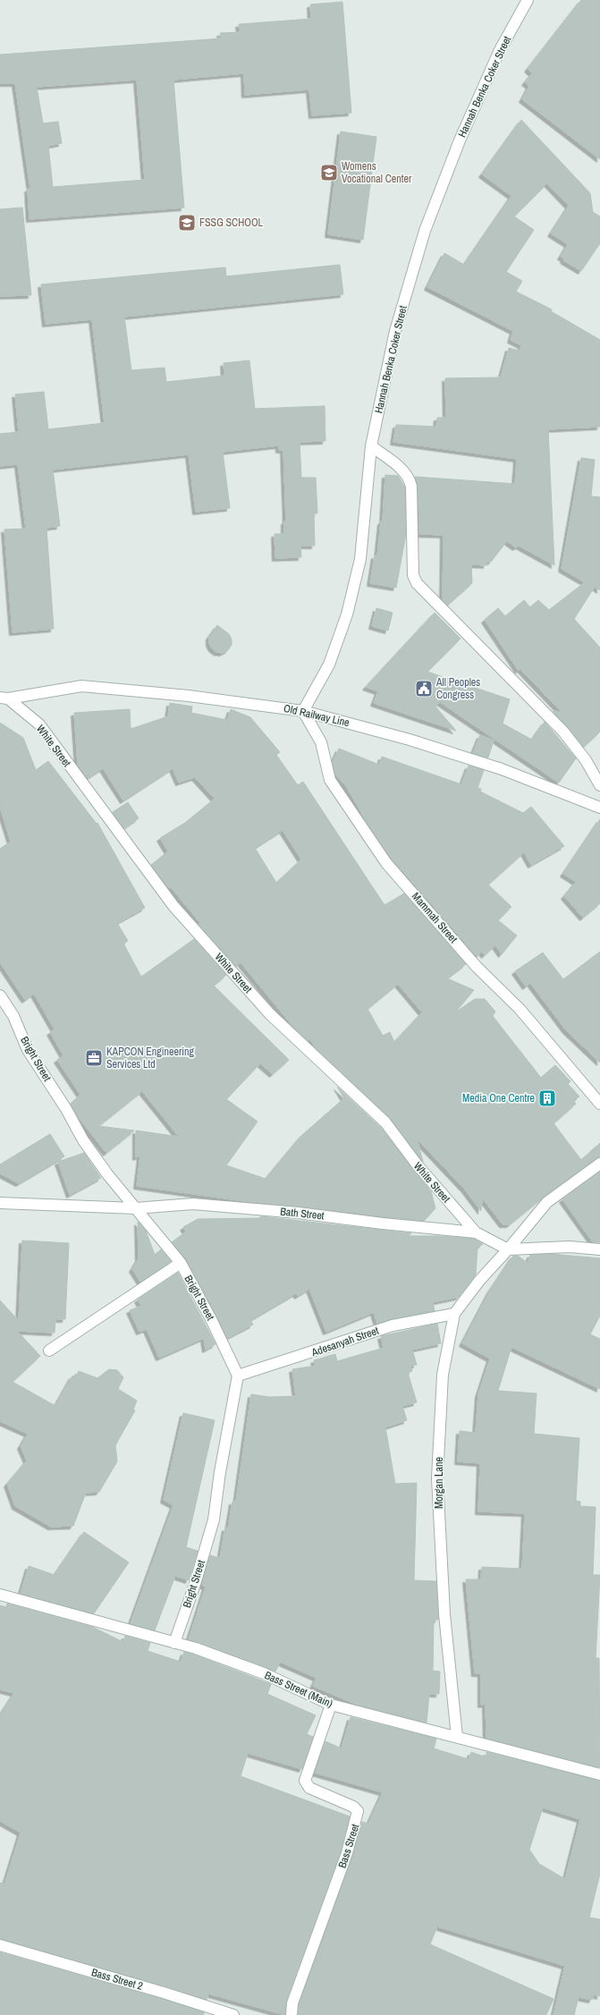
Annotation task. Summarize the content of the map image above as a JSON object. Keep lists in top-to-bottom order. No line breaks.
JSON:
{"streets":{"street":["Hannah Benka Coker Street","Old Railway Line","White Street","Mammah Street","Bright Street","Bath Street","Adesanyah Street","Morgan Lane","Bass Street (Main)","Bass Street","Bass Street 2"]},"crossings":[["Hannah Benka Coker Street","Old Railway Line"],["Hannah Benka Coker Street","Mammah Street"],["Old Railway Line","White Street"],["Old Railway Line","Mammah Street"],["White Street","Bath Street"],["Bright Street","Bath Street"],["Bright Street","Adesanyah Street"],["Bright Street","Bass Street (Main)"],["Bath Street","Morgan Lane"],["Adesanyah Street","Morgan Lane"],["Morgan Lane","Bass Street (Main)"],["Bass Street (Main)","Bass Street"]],"places":{"school or university":["Womens Vocational Center","FSSG SCHOOL"],"public building":["All Peoples Congress"],"office":["KAPCON Engineering Services Ltd"],"building":["Media One Centre"]}}
